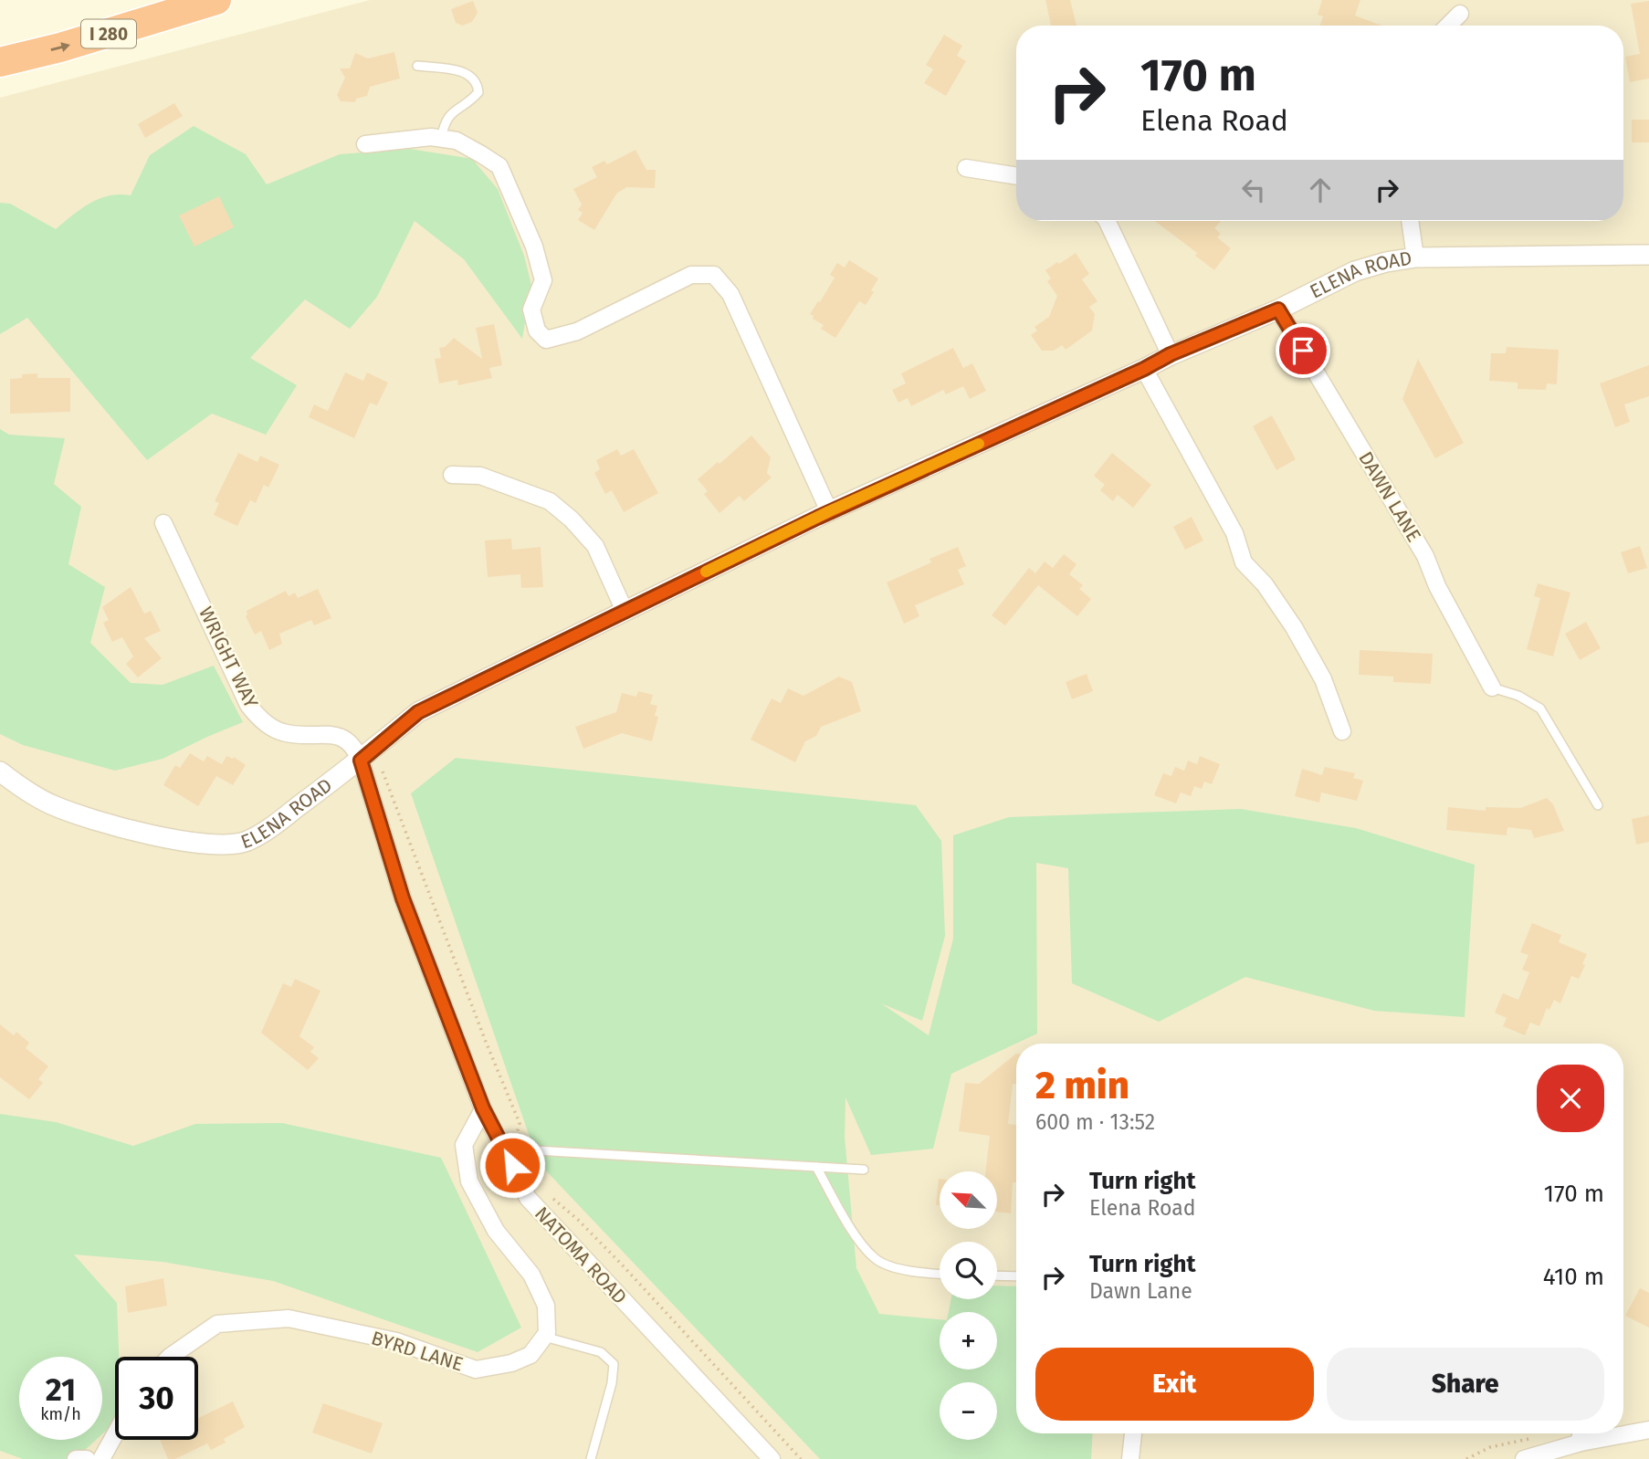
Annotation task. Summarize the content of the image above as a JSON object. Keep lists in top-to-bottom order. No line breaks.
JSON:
{"streets":{"highway":["I 280"],"street":["ELENA ROAD","DAWN LANE","WRIGHT WAY","NATOMA ROAD","BYRD LANE"]},"crossings":[["ELENA ROAD","DAWN LANE"],["ELENA ROAD","WRIGHT WAY"],["ELENA ROAD","NATOMA ROAD"],["WRIGHT WAY","NATOMA ROAD"]],"north":"top left","page":{"turn":["170 m","Elena Road"],"heading":["2 min","600 m · 13:52"],"list":[{"name":"Turn right","note":"Elena Road","value":"170 m"},{"name":"Turn right","note":"Dawn Lane","value":"410 m"}],"map_buttons":["+","−"],"buttons":["Exit","Share"],"speed":"21 km/h","limit":"30"}}
